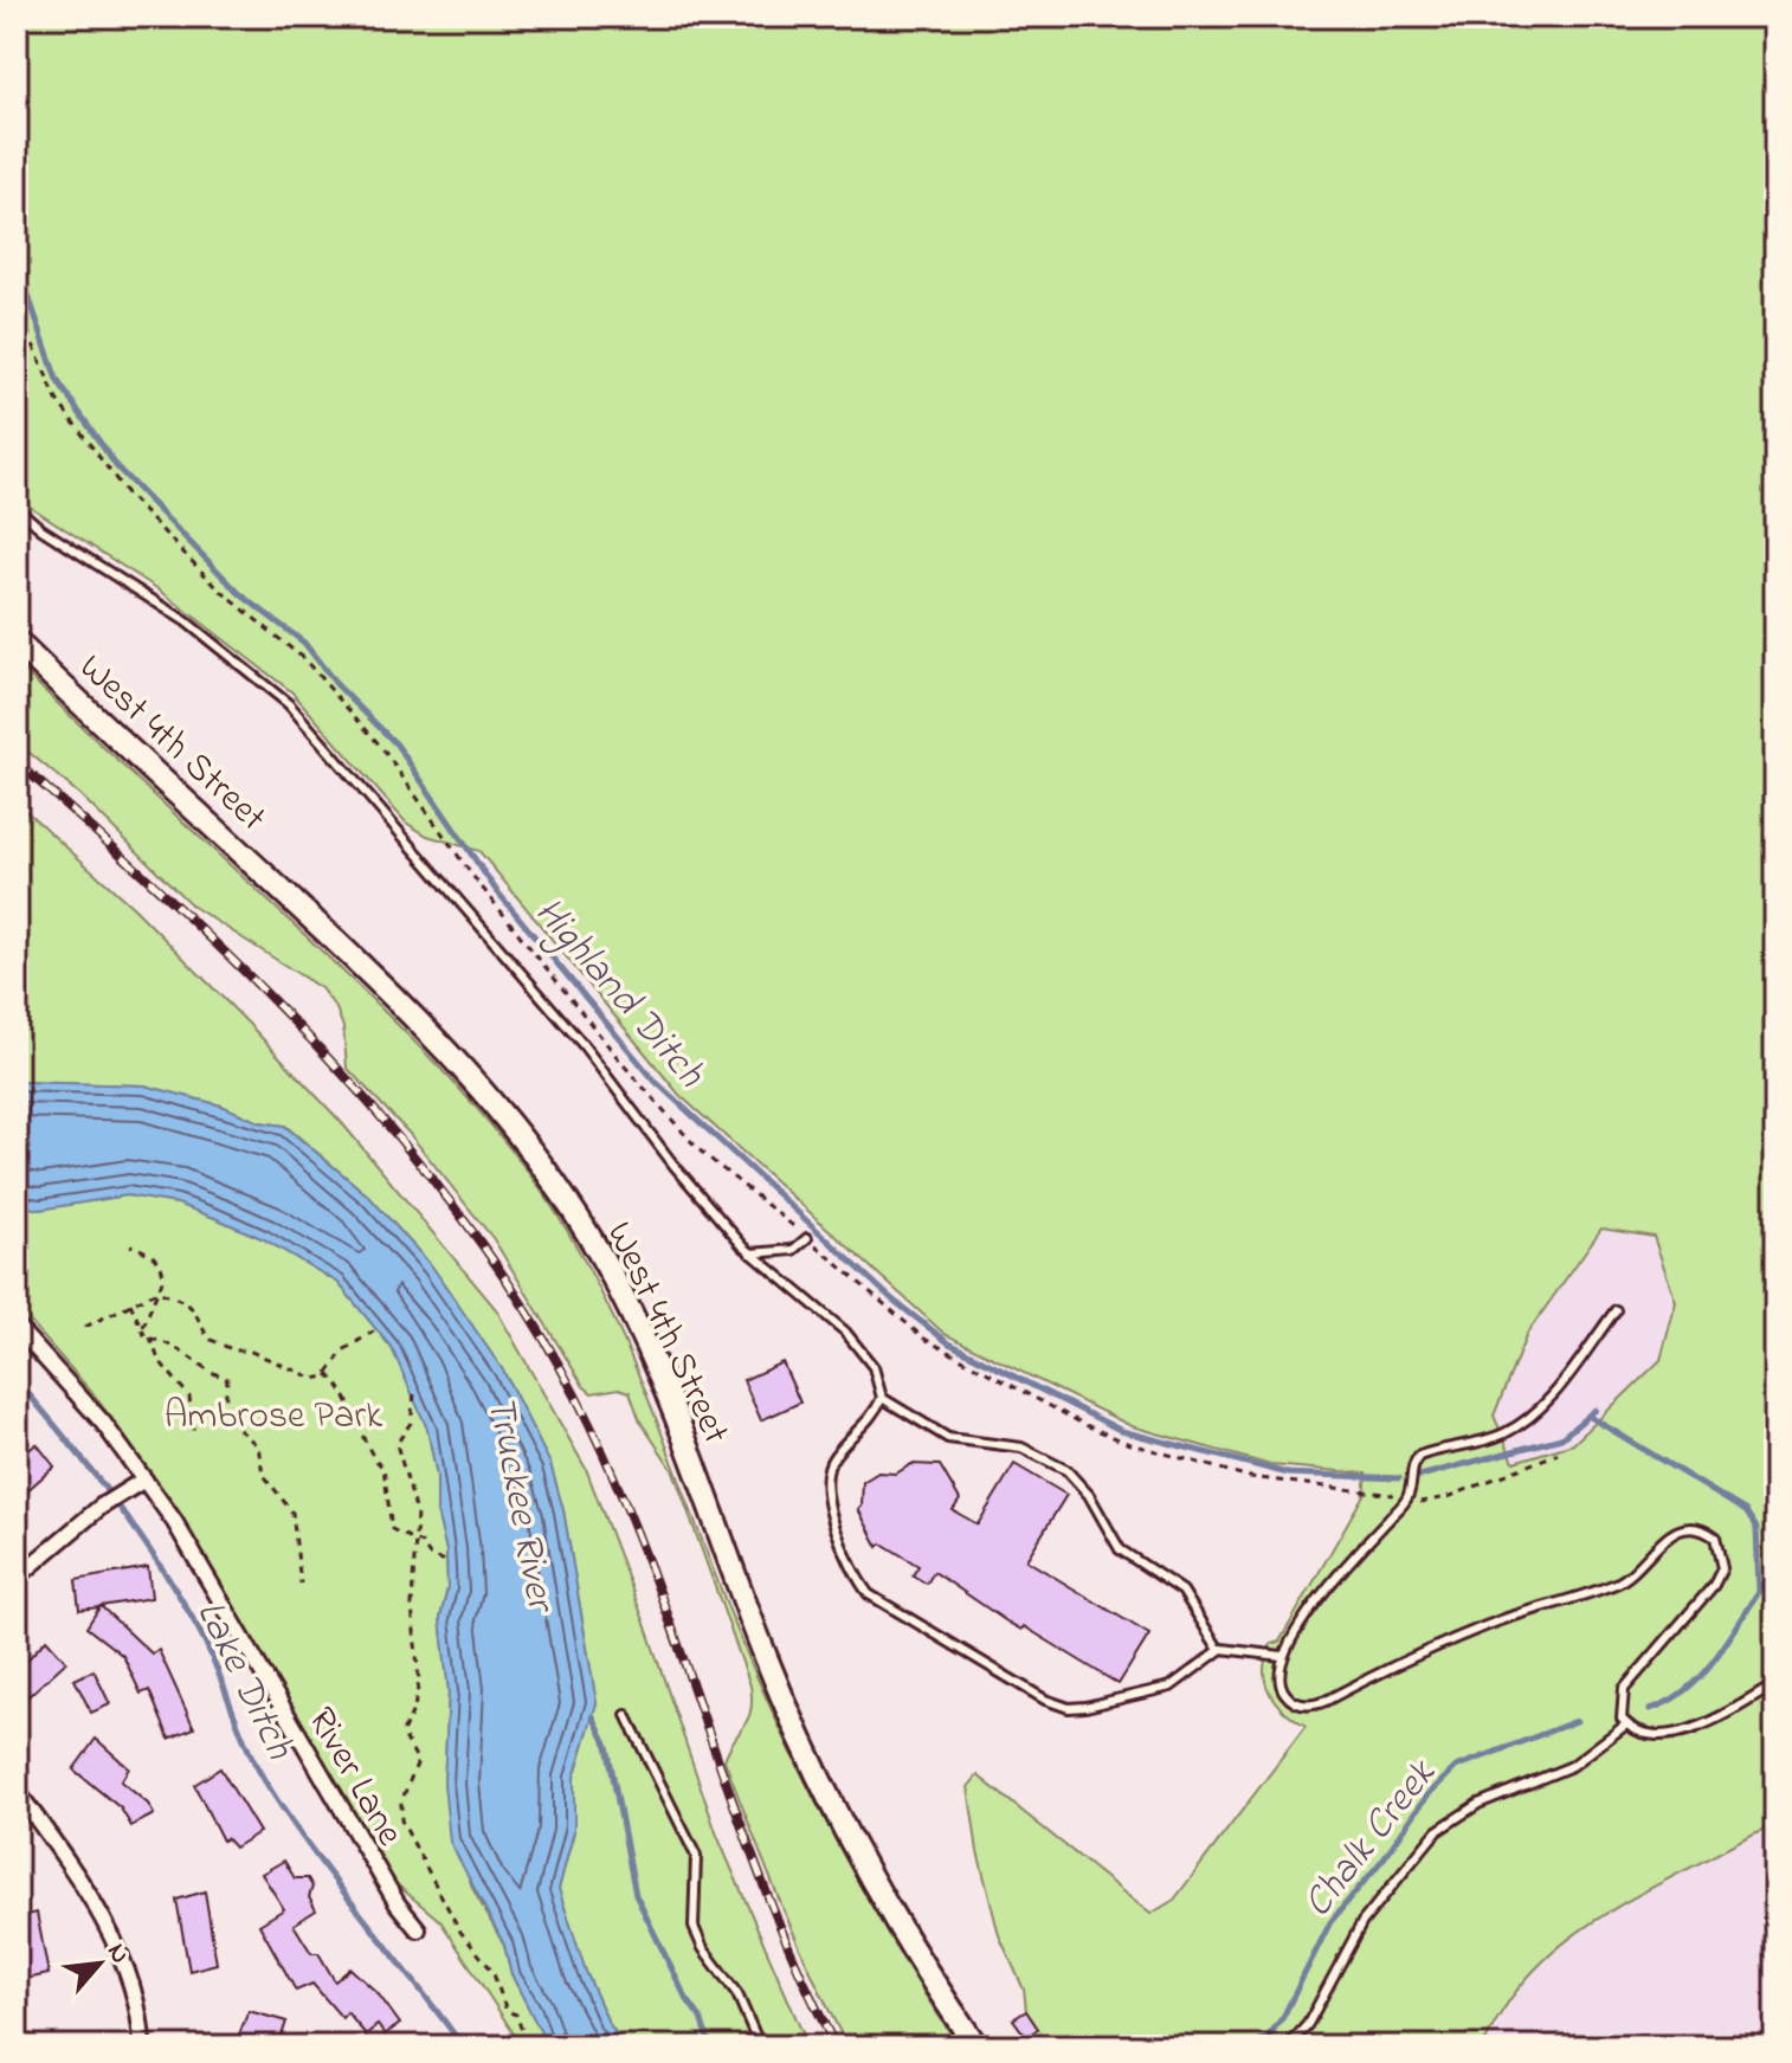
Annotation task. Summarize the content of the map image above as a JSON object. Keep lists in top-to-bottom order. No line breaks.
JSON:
{"streets":{"main road":["West 4th Street"],"street":["River Lane"]},"water":["Highland Ditch","Truckee River","Lake Ditch","Chalk Creek"],"parks":["Ambrose Park"],"north":"top right"}
